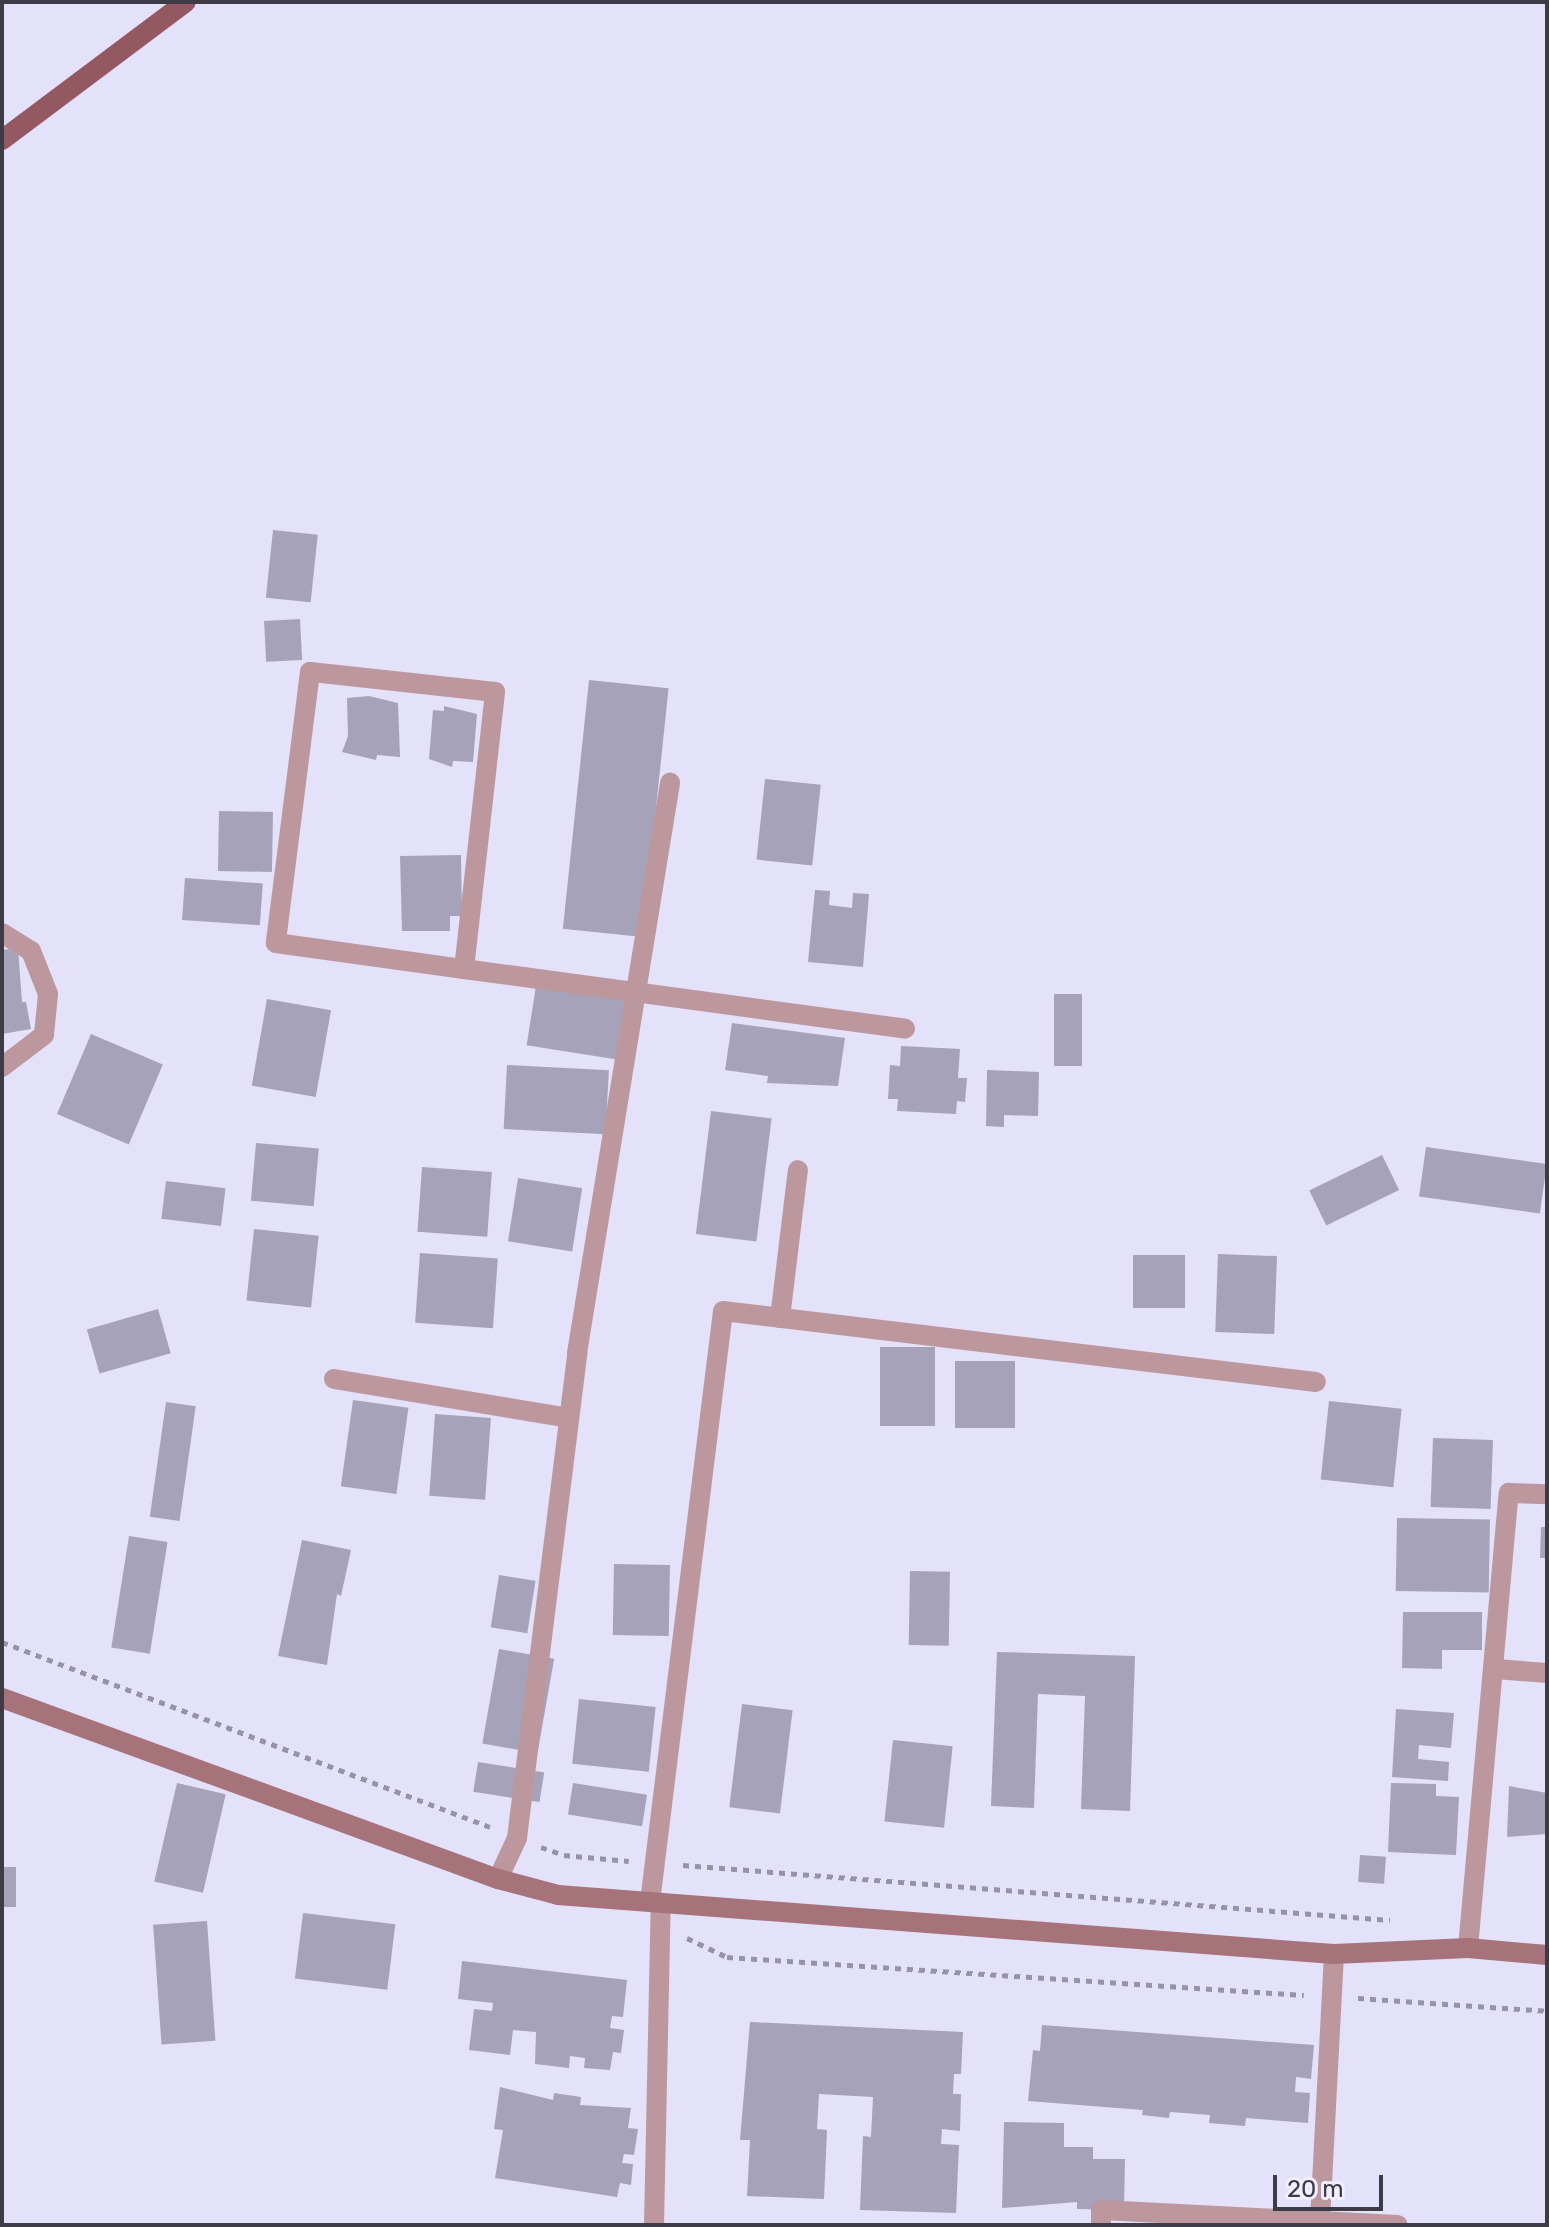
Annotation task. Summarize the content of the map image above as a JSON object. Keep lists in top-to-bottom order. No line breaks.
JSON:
{"scale_bar":"20 m"}
